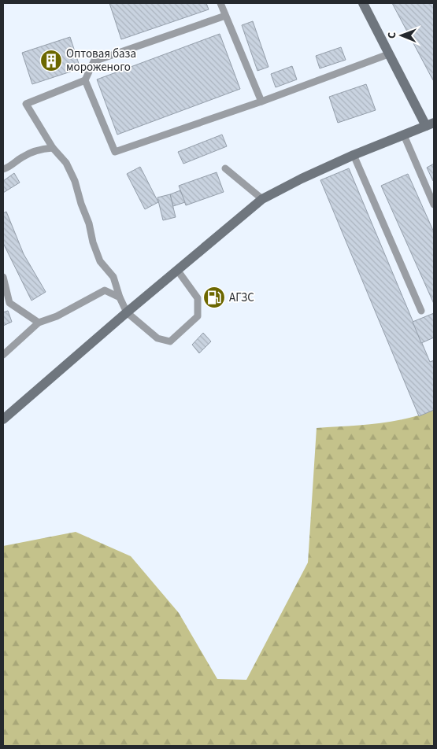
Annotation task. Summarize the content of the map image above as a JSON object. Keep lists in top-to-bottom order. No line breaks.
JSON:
{"places":{"building":["Оптовая база мороженого"],"fuel station":["АГЗС"]},"north":"left"}
